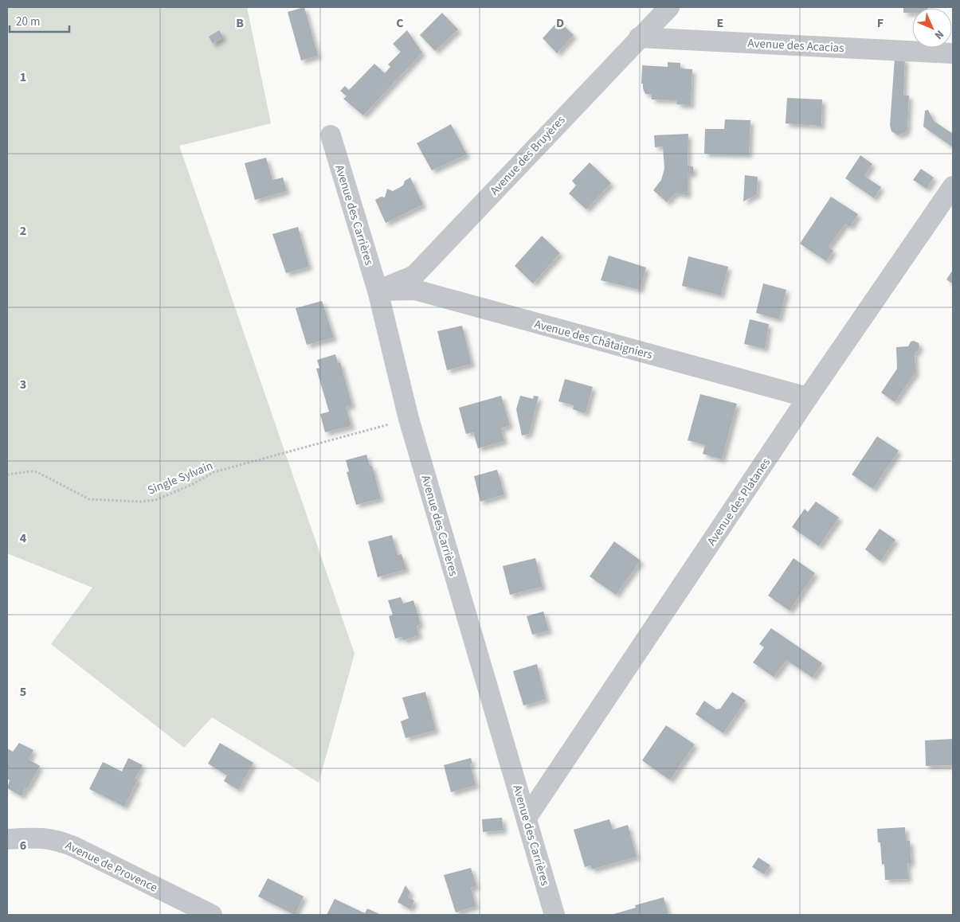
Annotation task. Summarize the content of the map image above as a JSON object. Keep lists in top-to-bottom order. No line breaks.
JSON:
{"streets":{"street":["Avenue des Acacias","Avenue des Bruyères","Avenue des Carrières","Avenue des Châtaigniers","Avenue des Platanes","Avenue de Provence"],"path":["Single Sylvain"]},"crossings":[["Avenue des Acacias","Avenue des Bruyères"],["Avenue des Bruyères","Avenue des Carrières"],["Avenue des Bruyères","Avenue des Châtaigniers"],["Avenue des Carrières","Avenue des Châtaigniers"],["Avenue des Carrières","Single Sylvain"],["Avenue des Carrières","Avenue des Platanes"],["Avenue des Châtaigniers","Avenue des Platanes"]],"scale_bar":"20 m","north":"bottom right","grid":{"columns":["B","C","D","E","F"],"rows":["1","2","3","4","5","6"]}}
